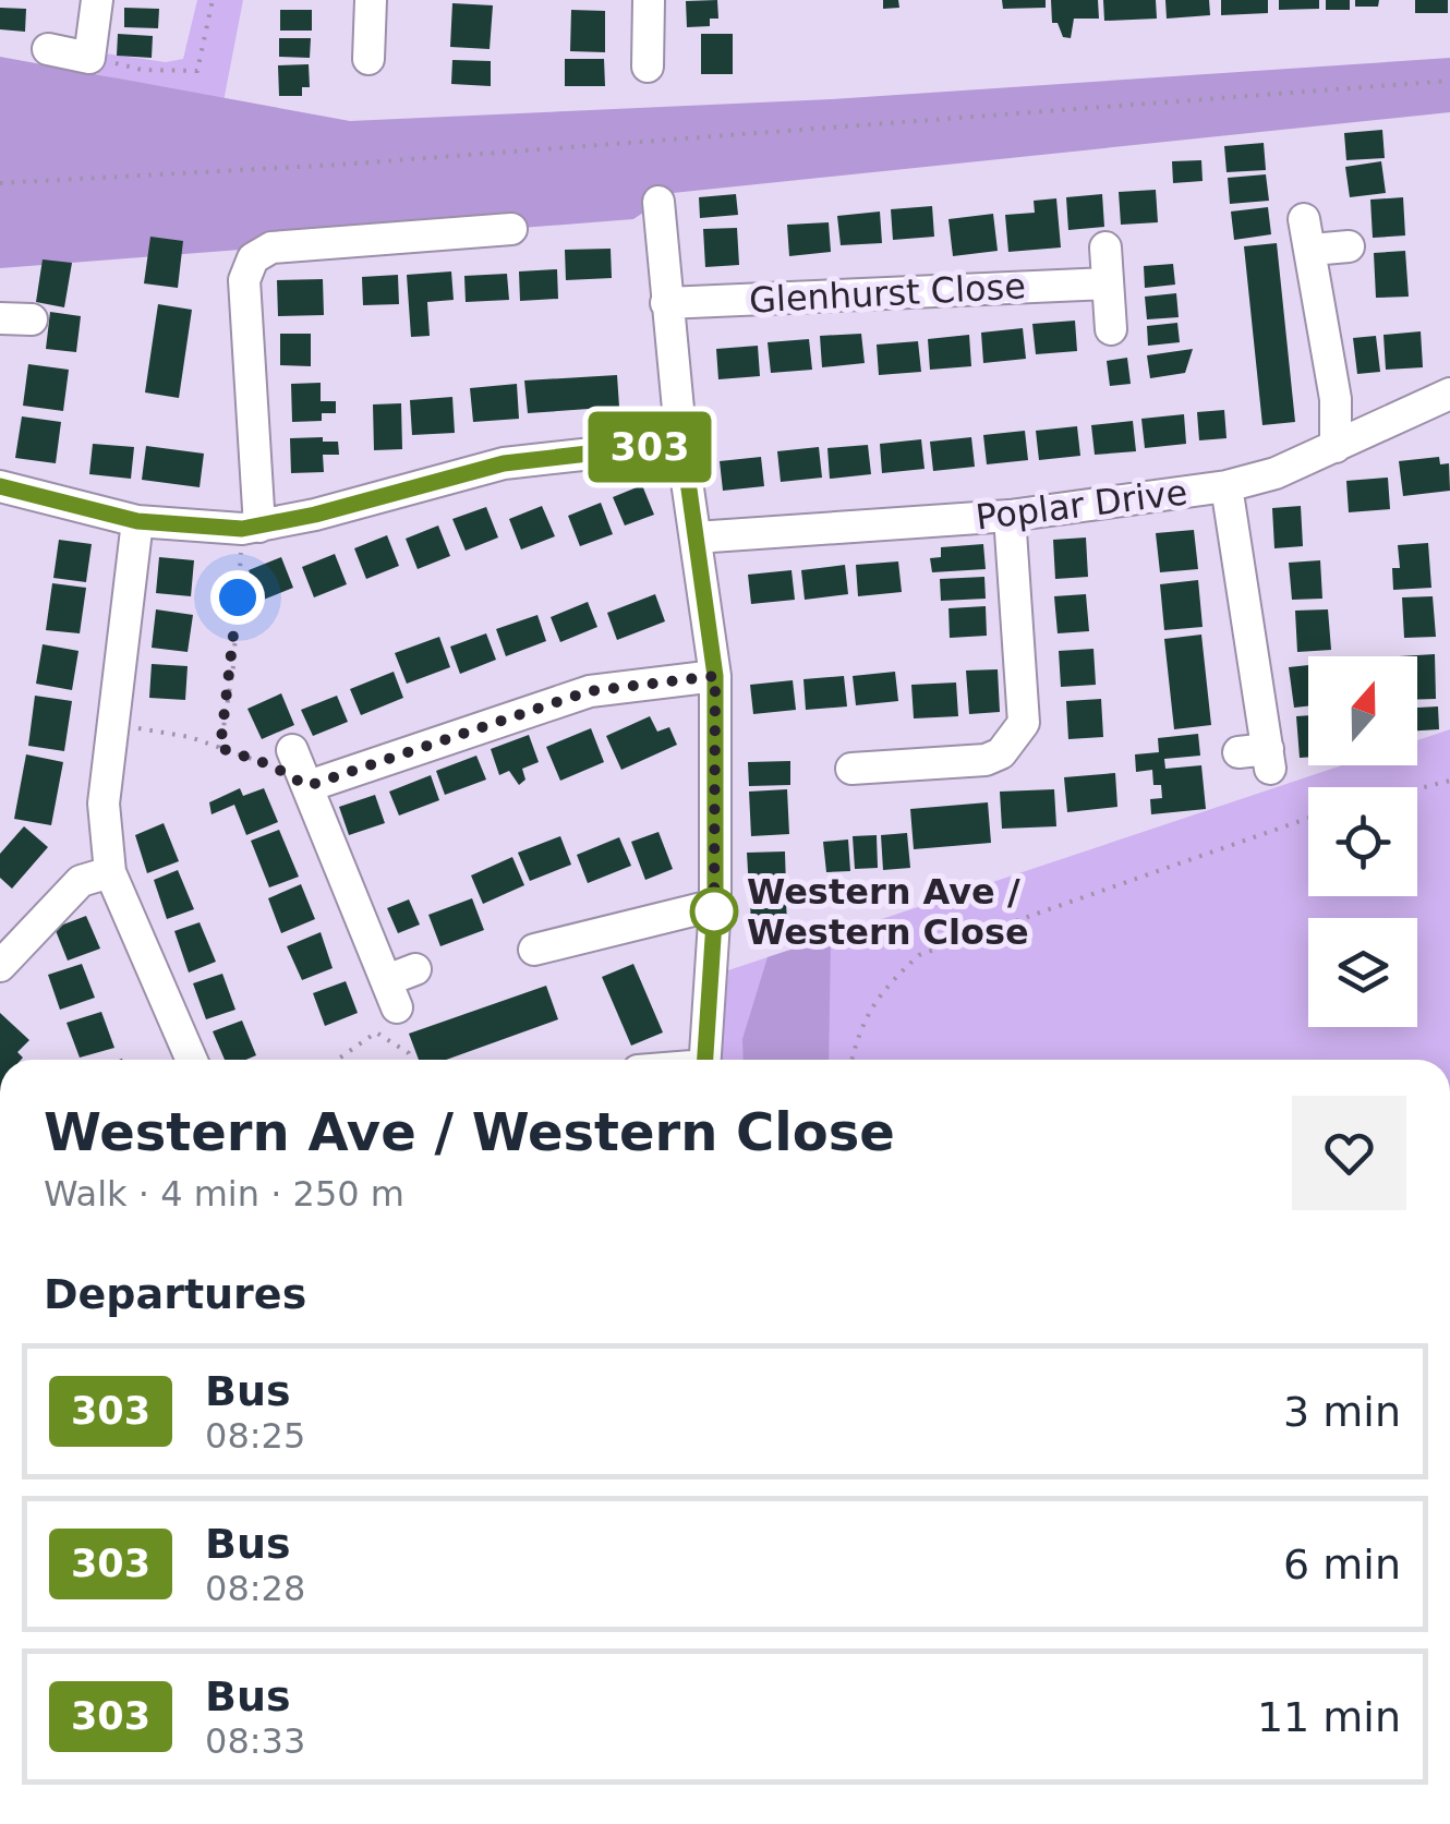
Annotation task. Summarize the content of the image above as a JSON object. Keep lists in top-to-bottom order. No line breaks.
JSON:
{"streets":{"street":["Glenhurst Close","Poplar Drive"]},"places":["Western Ave / Western Close"],"lines":["bus line 303"],"north":"top","page":{"on_map":"303","heading":[["Western Ave / Western Close","Walk · 4 min · 250 m"],"Departures"],"list":[{"mark":"303","name":"Bus","note":"08:25","value":"3 min"},{"mark":"303","name":"Bus","note":"08:28","value":"6 min"},{"mark":"303","name":"Bus","note":"08:33","value":"11 min"}]}}
